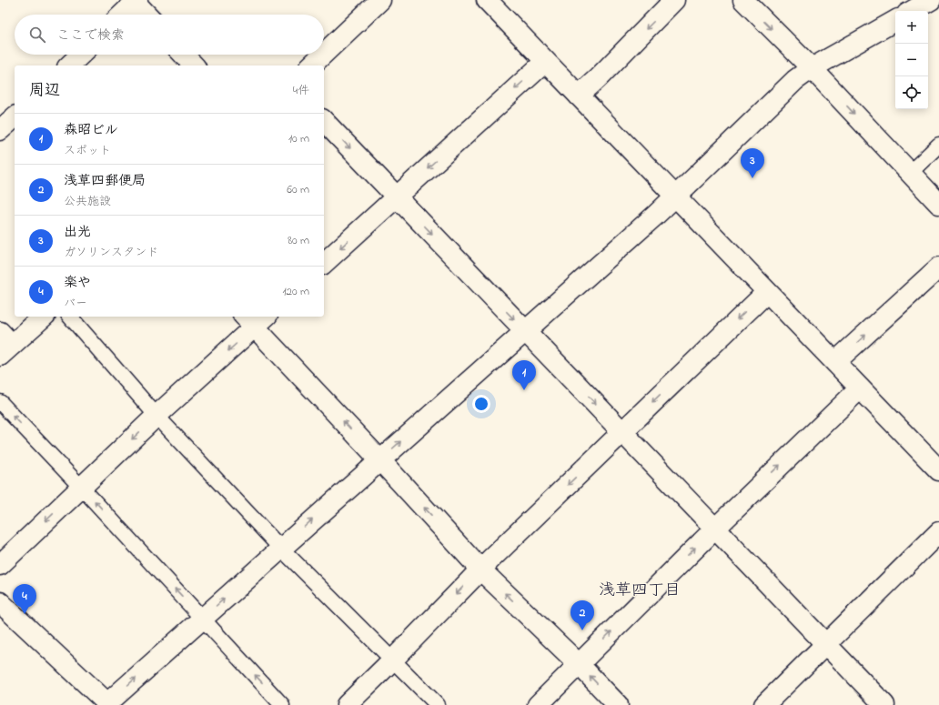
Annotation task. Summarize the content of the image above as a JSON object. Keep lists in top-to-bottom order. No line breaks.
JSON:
{"districts":["浅草四丁目"],"page":{"map_buttons":["+","−"],"search":"ここで検索","heading":["周辺","4件"],"list":[{"mark":"1","name":"森昭ビル","note":"スポット","value":"10 m"},{"mark":"2","name":"浅草四郵便局","note":"公共施設","value":"60 m"},{"mark":"3","name":"出光","note":"ガソリンスタンド","value":"80 m"},{"mark":"4","name":"楽や","note":"バー","value":"120 m"}],"pins":["3","1","4","2"]}}
